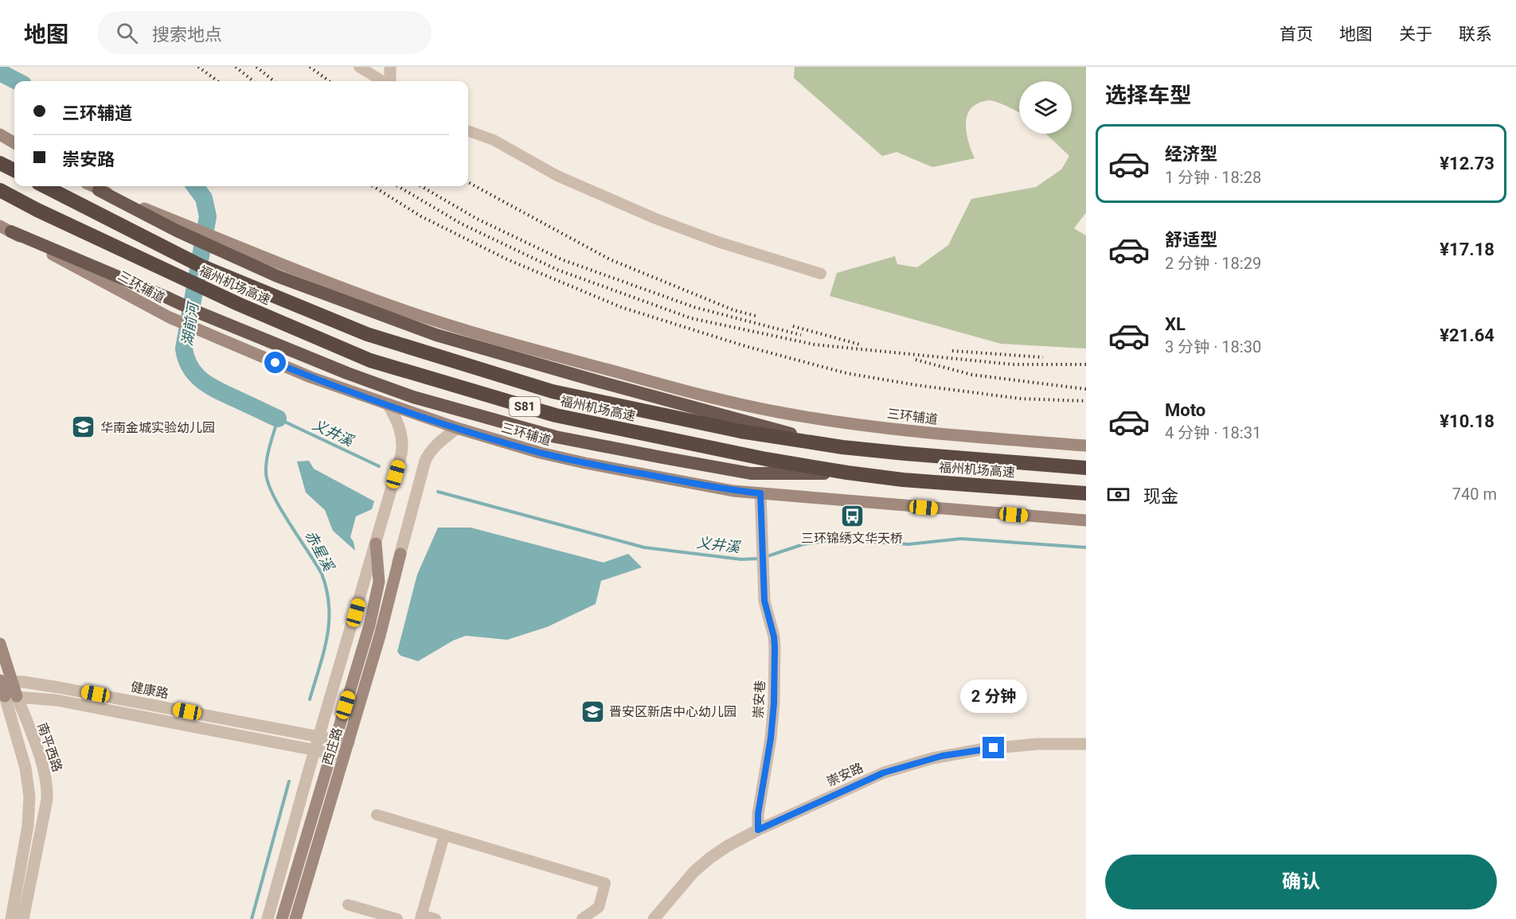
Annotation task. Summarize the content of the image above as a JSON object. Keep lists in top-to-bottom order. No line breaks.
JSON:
{"streets":{"highway":["福州机场高速","S81"],"main road":["三环辅道","西庄路","南平西路"],"street":["健康路","崇安巷","崇安路"]},"crossings":[["三环辅道","崇安巷"],["健康路","南平西路"],["崇安巷","崇安路"]],"water":["湖前河","义井溪","赤星溪"],"places":{"school or university":["华南金城实验幼儿园","晋安区新店中心幼儿园"],"bus stop":["三环锦绣文华天桥"]},"page":{"header":"地图","search":"搜索地点","nav":["首页","地图","关于","联系"],"heading":"选择车型","banner":["三环辅道","崇安路"],"list":[{"name":"经济型","note":"1 分钟 · 18:28","value":"¥12.73"},{"name":"舒适型","note":"2 分钟 · 18:29","value":"¥17.18"},{"name":"XL","note":"3 分钟 · 18:30","value":"¥21.64"},{"name":"Moto","note":"4 分钟 · 18:31","value":"¥10.18"}],"pay":["现金","740 m"],"bubble":"2 分钟","buttons":"确认"}}
